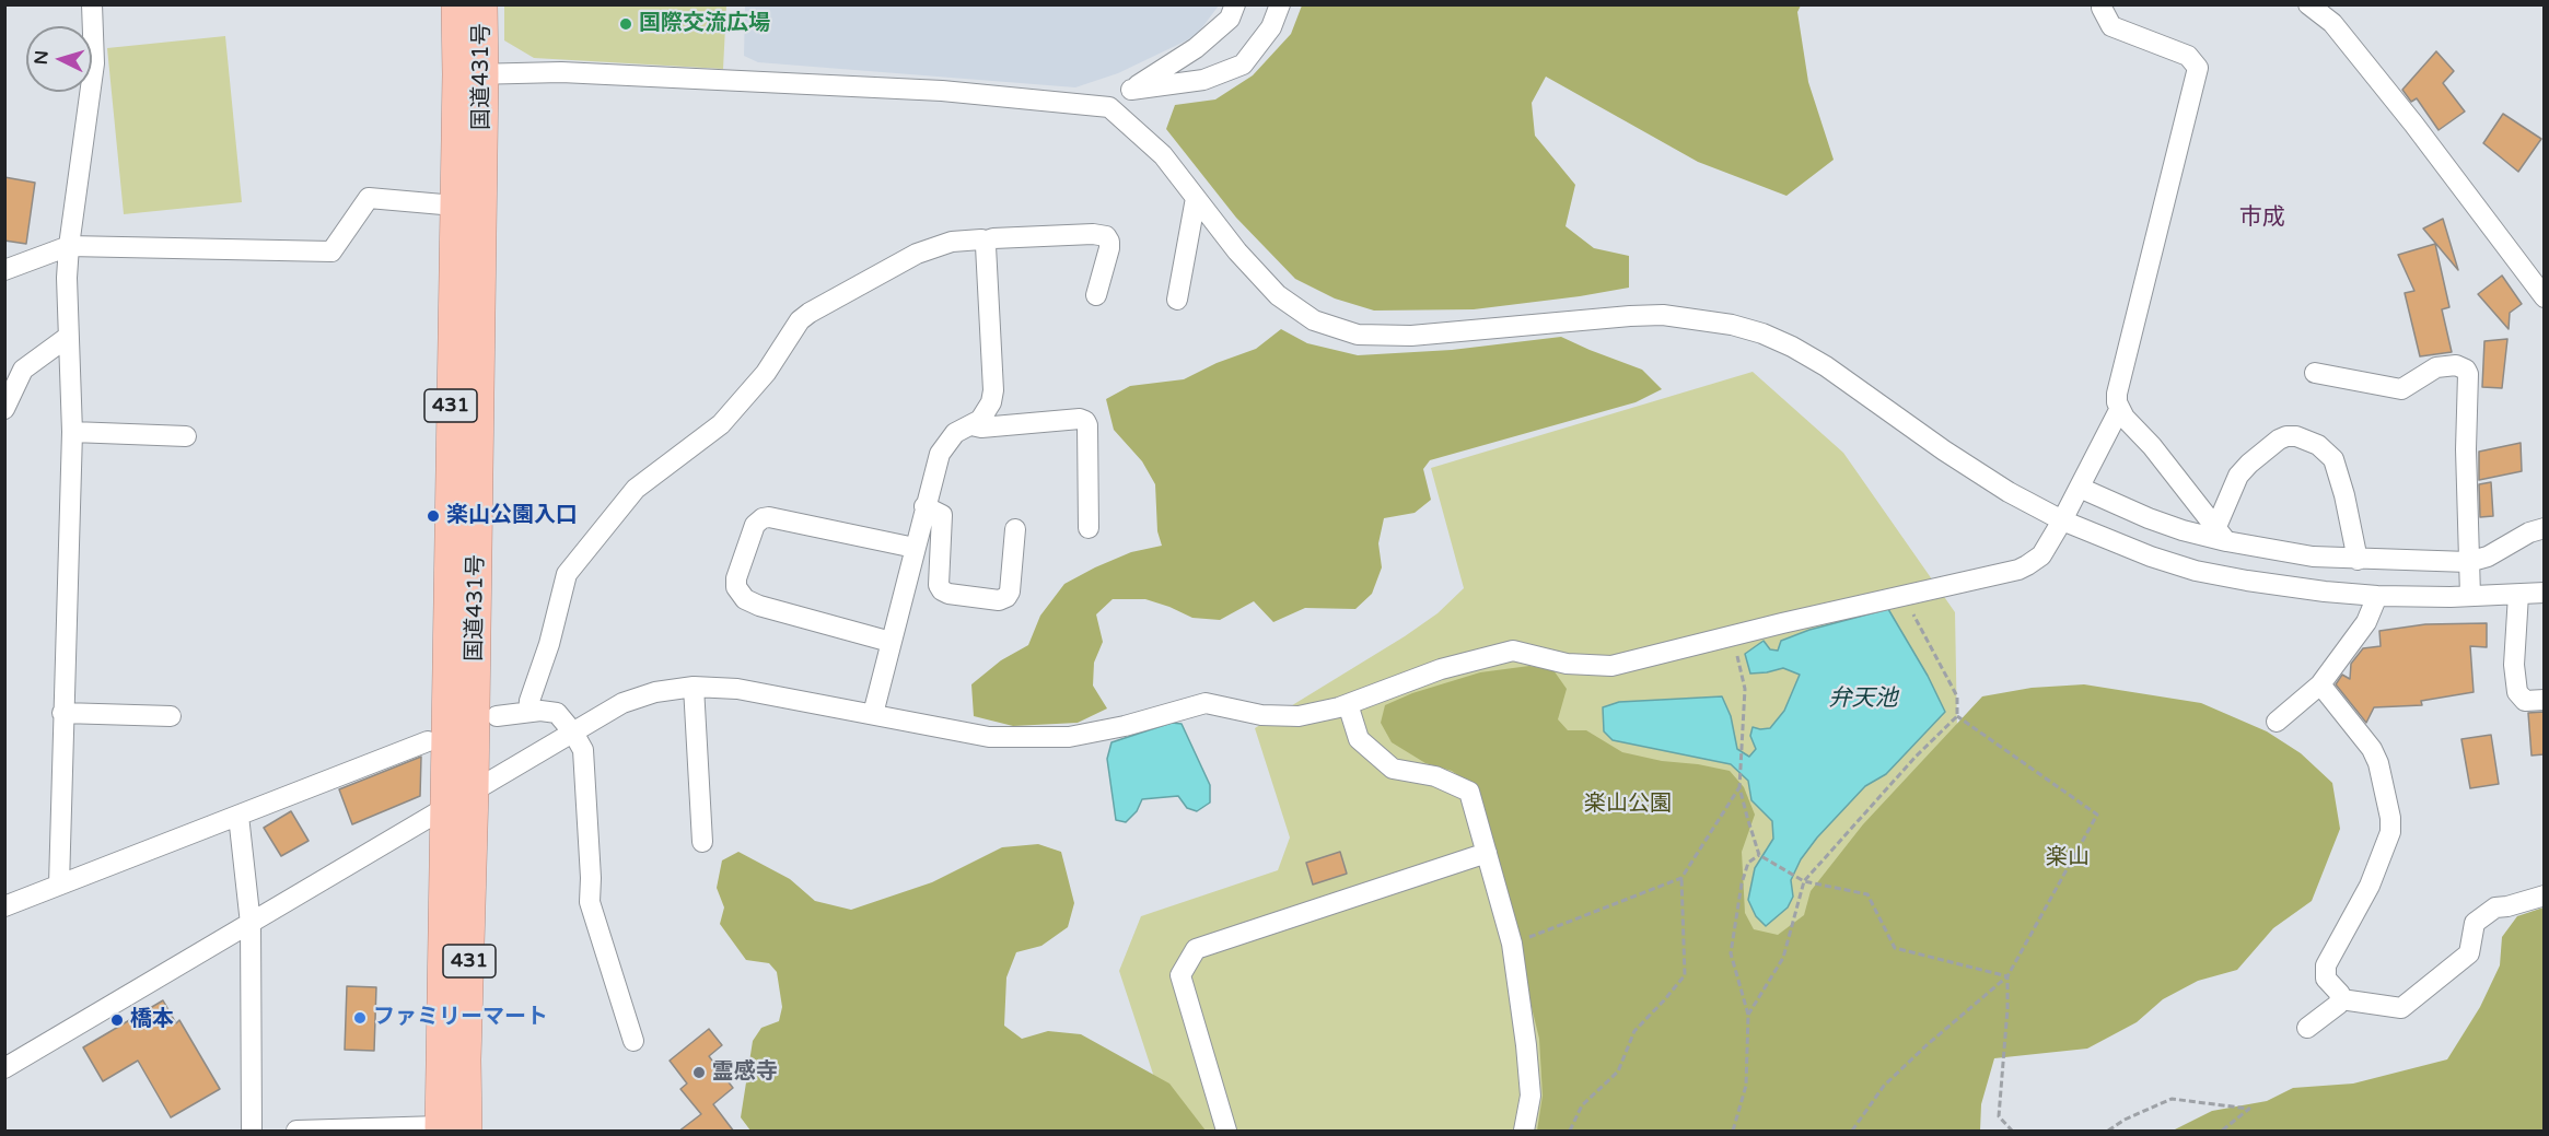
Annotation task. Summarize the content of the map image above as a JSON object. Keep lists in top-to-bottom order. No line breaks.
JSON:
{"streets":{"highway":["国道431号","431"]},"districts":["市成"],"water":["弁天池"],"parks":["楽山公園","楽山"],"places":["国際交流広場","楽山公園入口","ファミリーマート","橋本","霊感寺"],"north":"left"}
